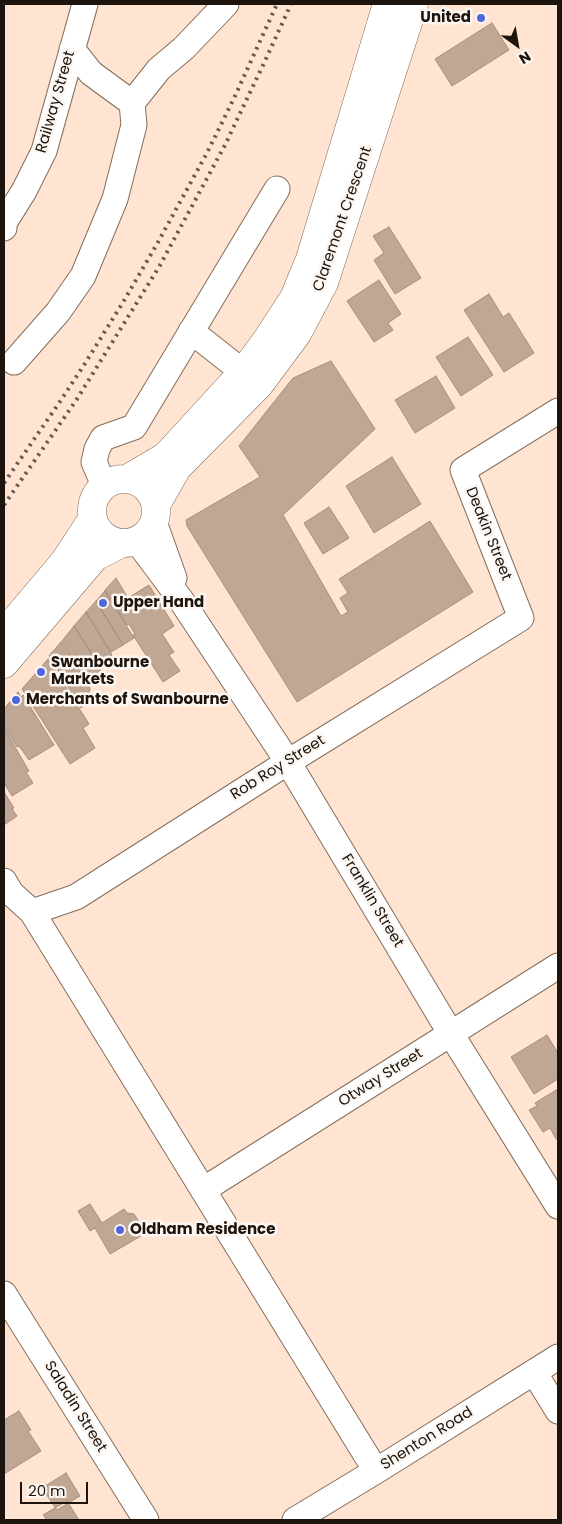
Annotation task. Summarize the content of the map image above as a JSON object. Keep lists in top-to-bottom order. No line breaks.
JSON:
{"streets":{"main road":["Claremont Crescent"],"street":["Railway Street","Deakin Street","Rob Roy Street","Franklin Street","Otway Street","Saladin Street","Shenton Road"]},"crossings":[["Claremont Crescent","Franklin Street"],["Deakin Street","Rob Roy Street"],["Rob Roy Street","Franklin Street"],["Franklin Street","Otway Street"]],"places":["United","Upper Hand","Swanbourne Markets","Merchants of Swanbourne","Oldham Residence"],"scale_bar":"20 m","north":"bottom right"}
